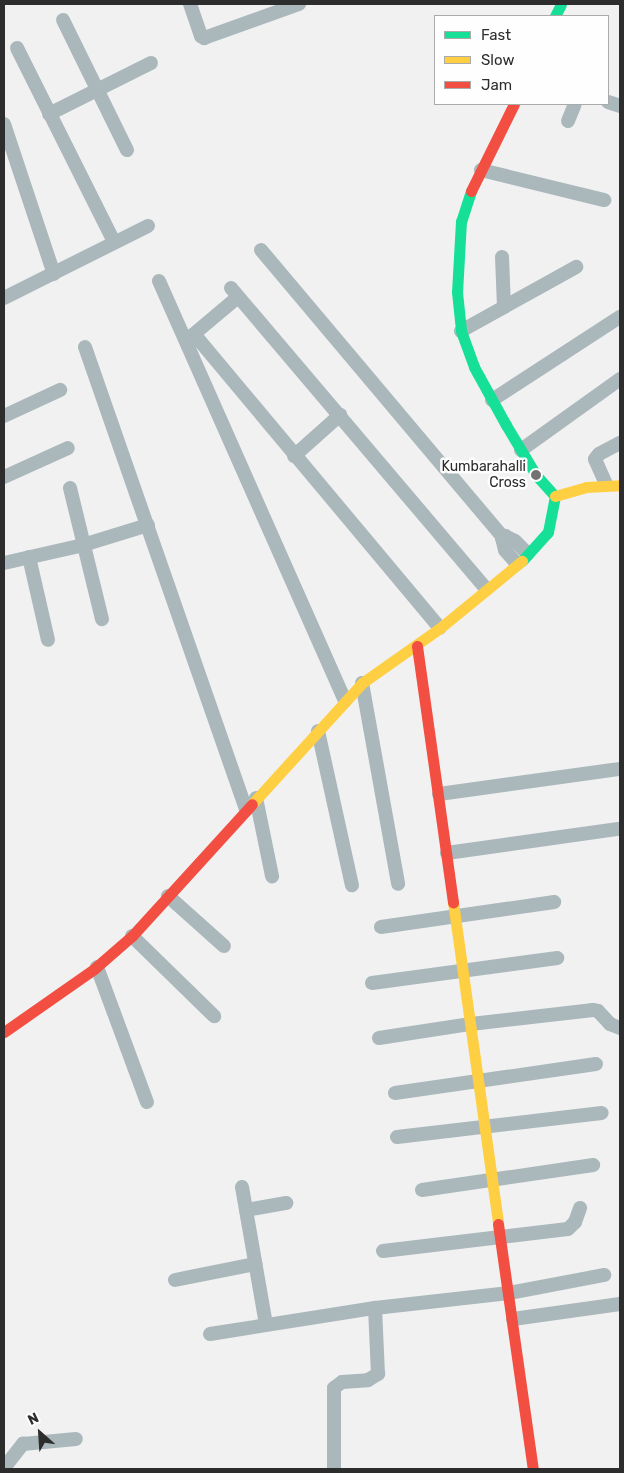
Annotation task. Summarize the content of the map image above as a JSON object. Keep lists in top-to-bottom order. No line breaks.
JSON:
{"places":["Kumbarahalli Cross"],"legend":["Fast","Slow","Jam"],"north":"top left"}
